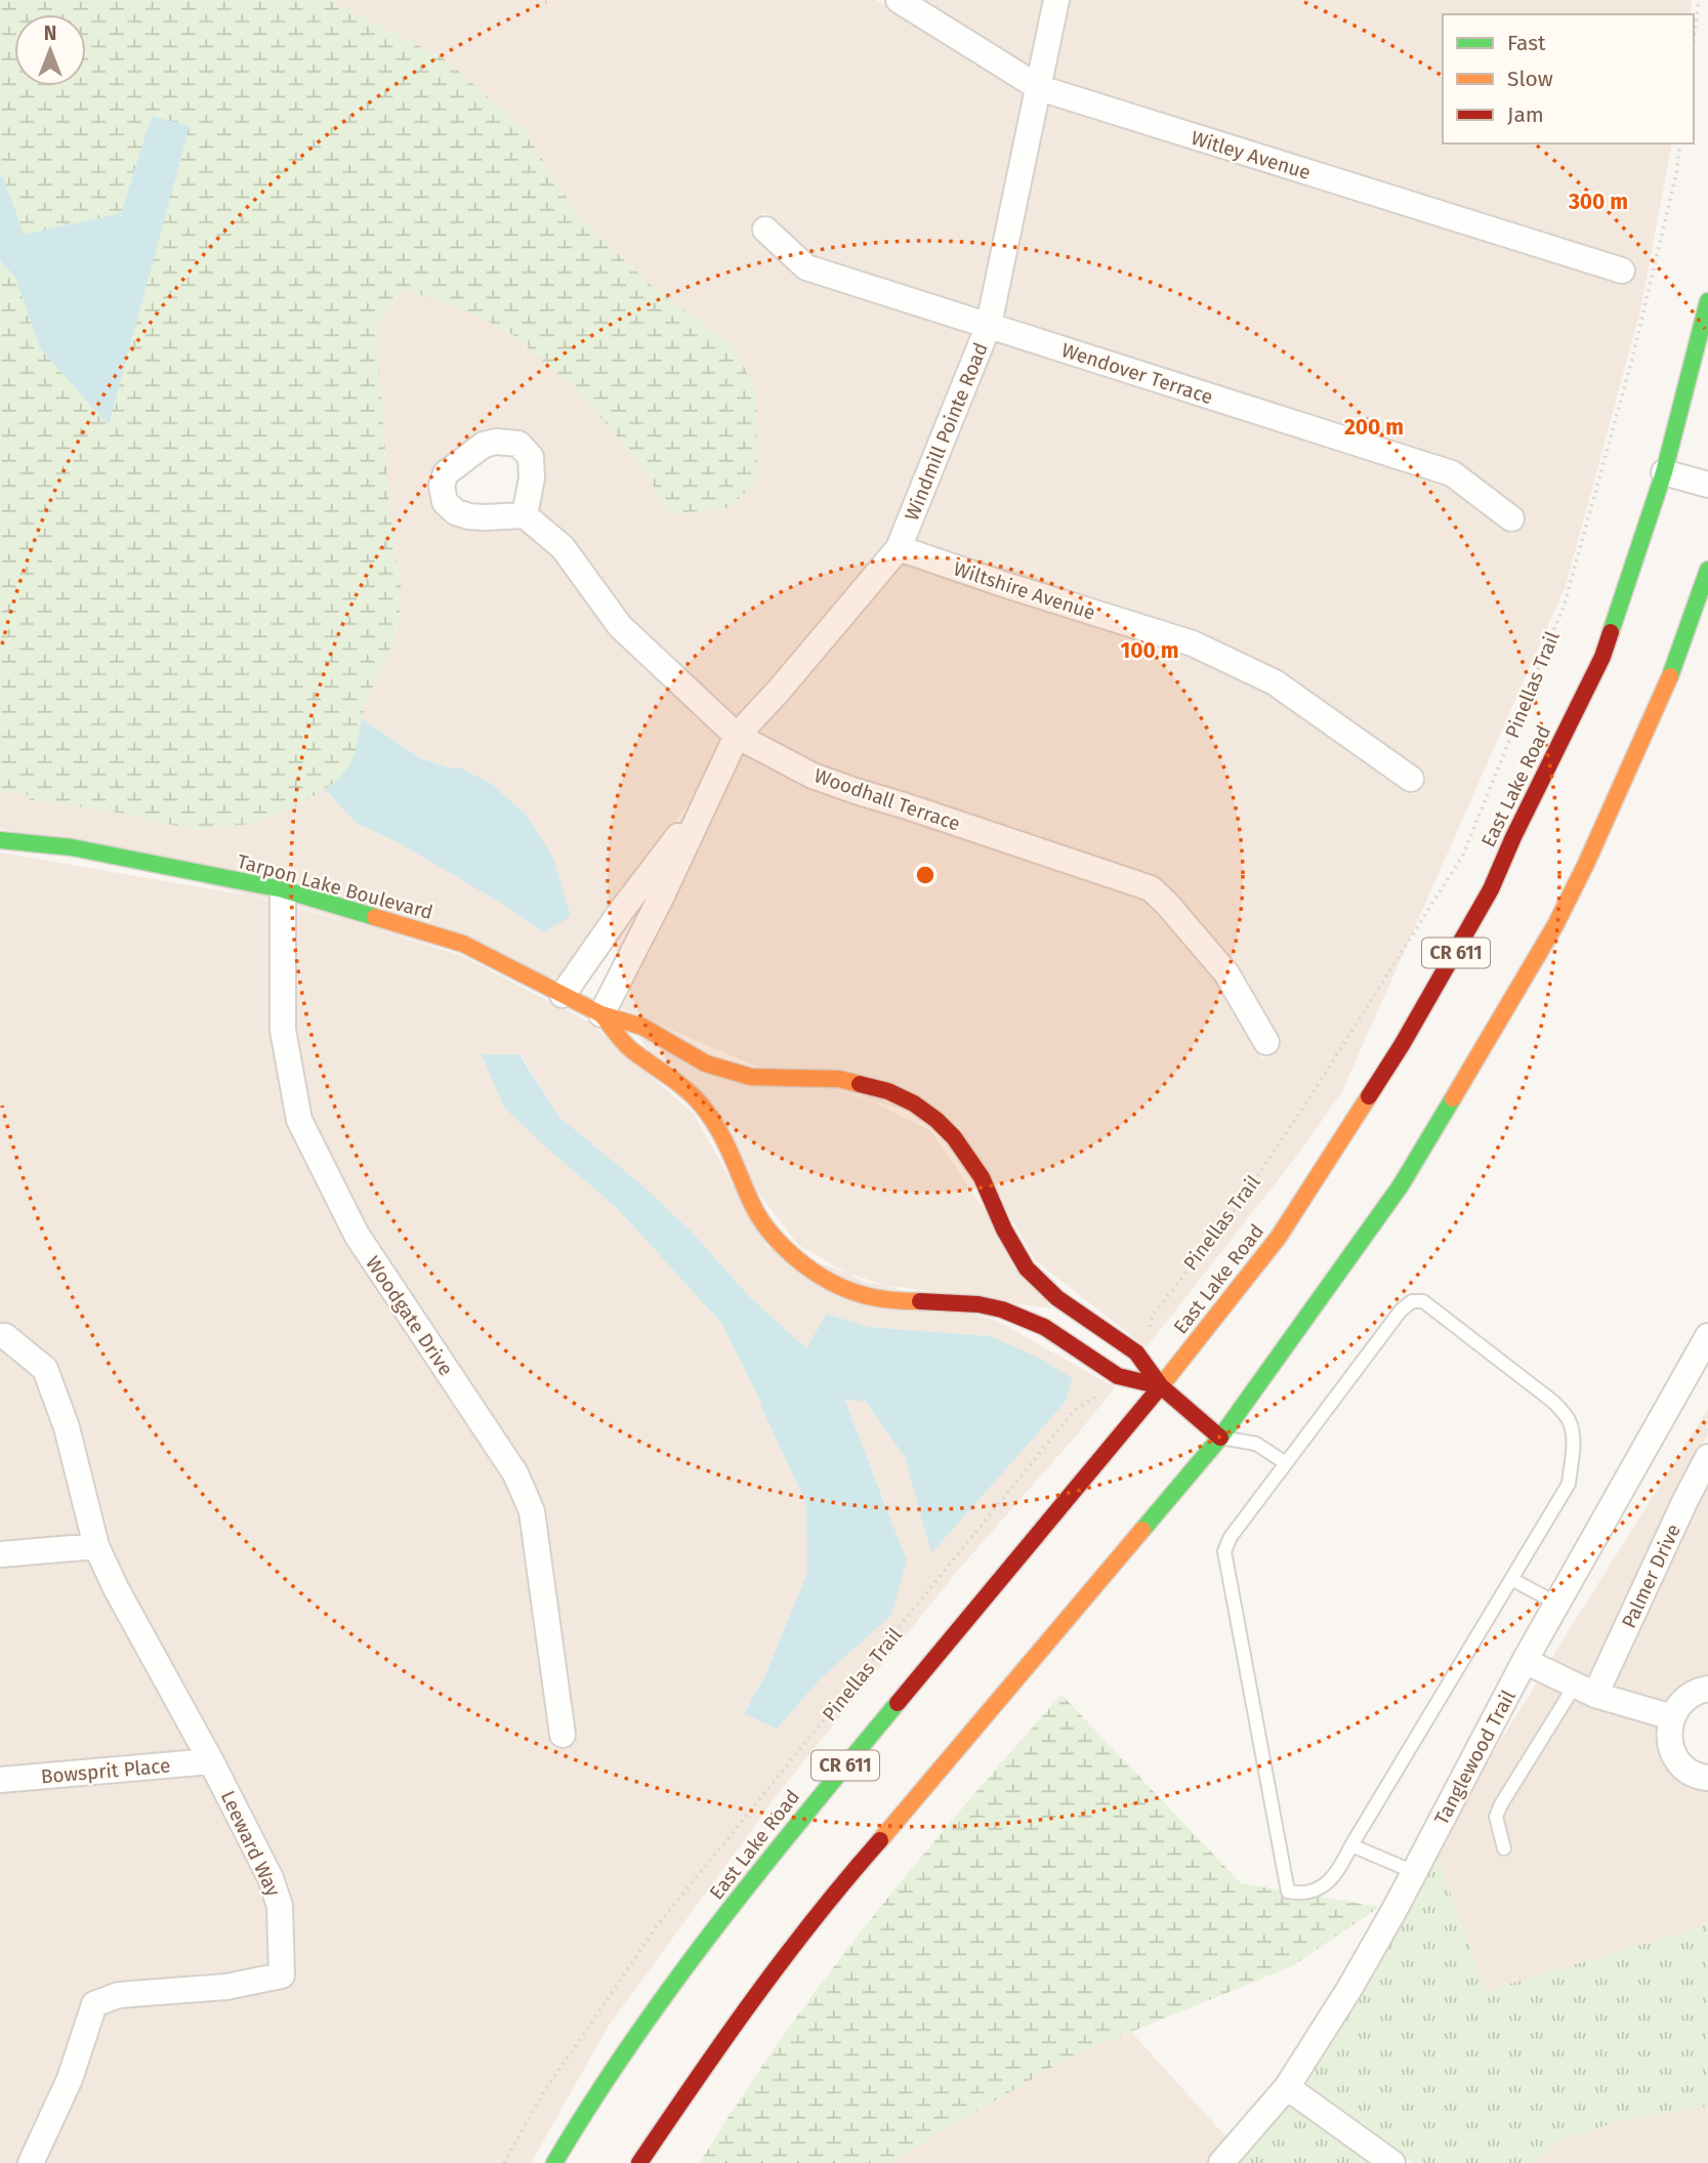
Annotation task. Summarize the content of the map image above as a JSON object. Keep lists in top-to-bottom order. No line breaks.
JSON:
{"streets":{"main road":["East Lake Road","Tarpon Lake Boulevard","CR 611"],"street":["Witley Avenue","Wendover Terrace","Windmill Pointe Road","Wiltshire Avenue","Woodhall Terrace","Woodgate Drive","Palmer Drive","Tanglewood Trail","Bowsprit Place","Leeward Way"],"path":["Pinellas Trail"]},"crossings":[["Witley Avenue","Windmill Pointe Road"],["Wendover Terrace","Windmill Pointe Road"],["Windmill Pointe Road","Wiltshire Avenue"],["Windmill Pointe Road","Woodhall Terrace"],["Windmill Pointe Road","Tarpon Lake Boulevard"],["Pinellas Trail","Tarpon Lake Boulevard"],["East Lake Road","Tarpon Lake Boulevard"],["Tarpon Lake Boulevard","Woodgate Drive"],["Bowsprit Place","Leeward Way"]],"legend":["Fast","Slow","Jam"],"north":"top","rings":["300 m","200 m","100 m"]}
